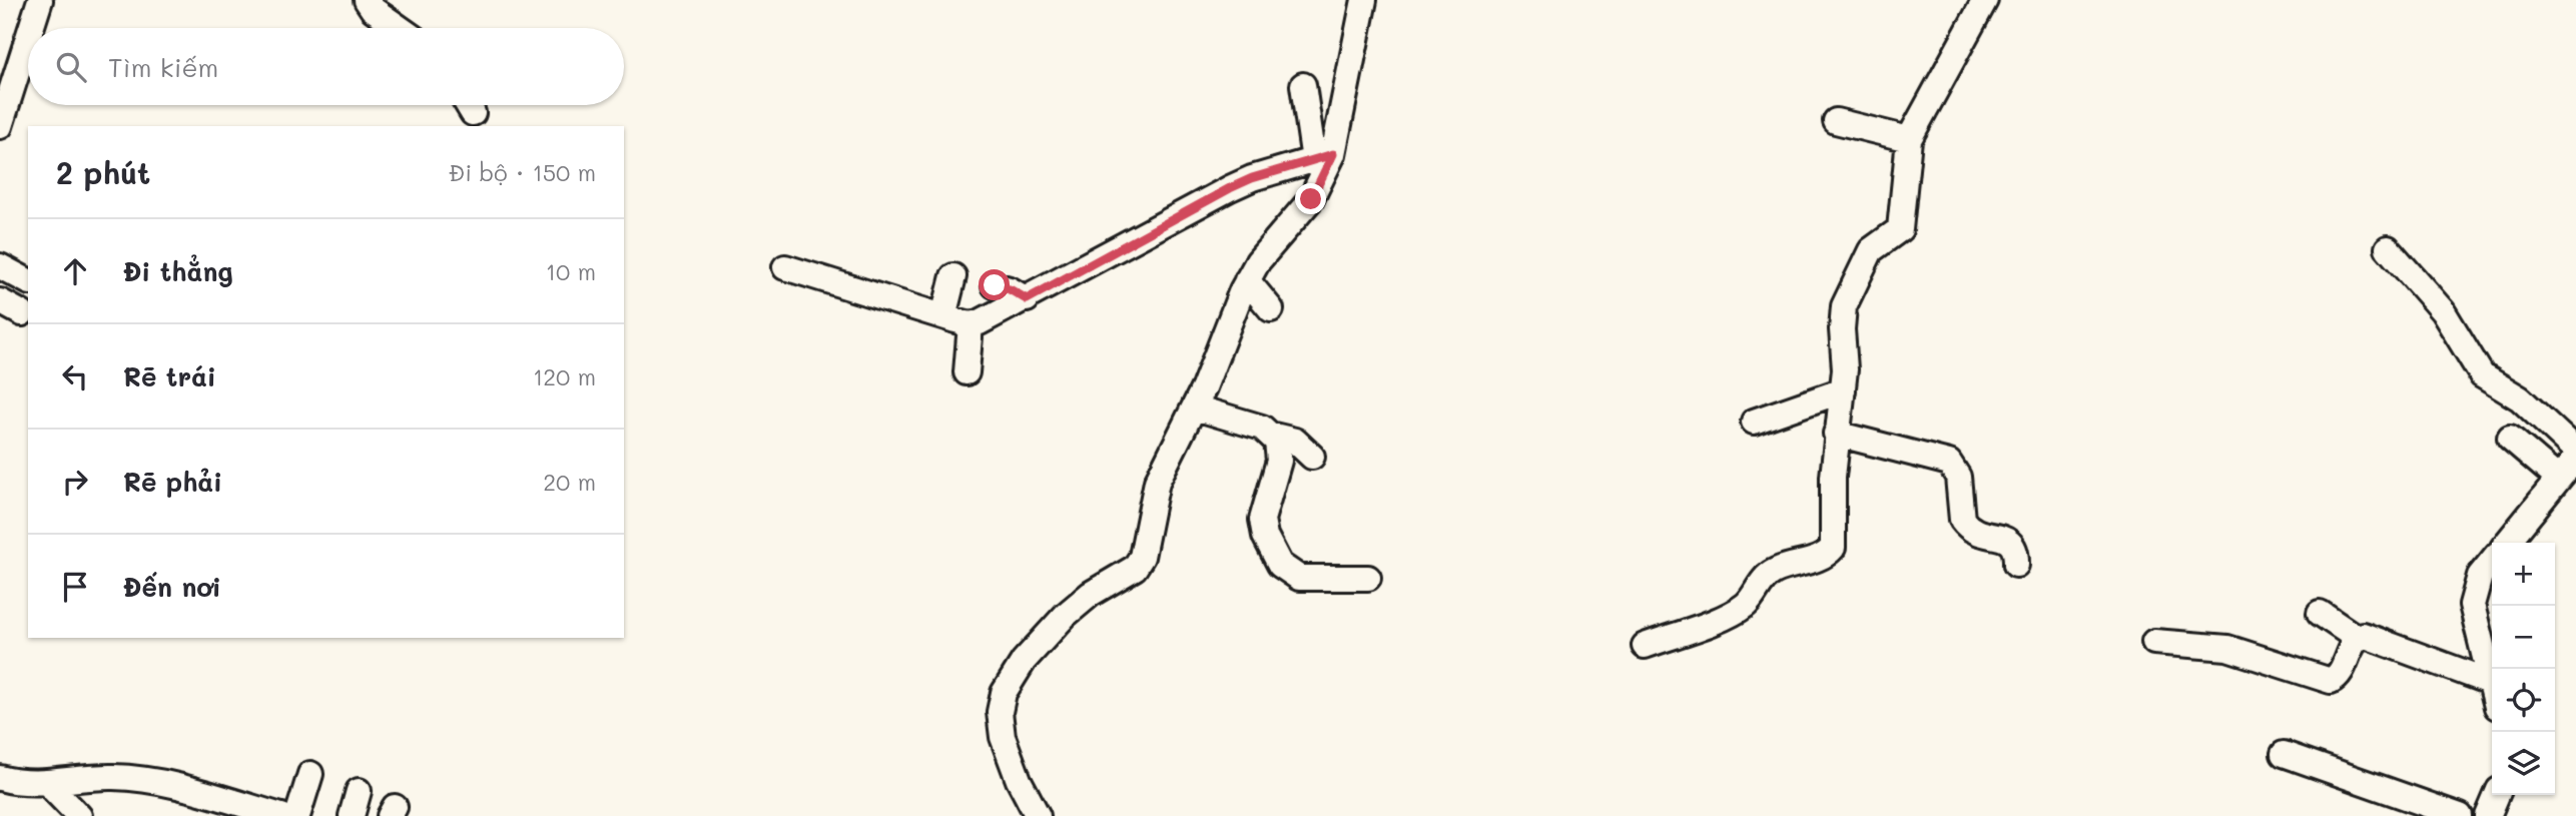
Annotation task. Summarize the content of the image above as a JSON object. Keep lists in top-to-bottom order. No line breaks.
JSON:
{"page":{"search":"Tìm kiếm","heading":["2 phút","Đi bộ · 150 m"],"list":[["Đi thẳng","10 m"],["Rẽ trái","120 m"],["Rẽ phải","20 m"],"Đến nơi"],"map_buttons":["+","−"]}}
